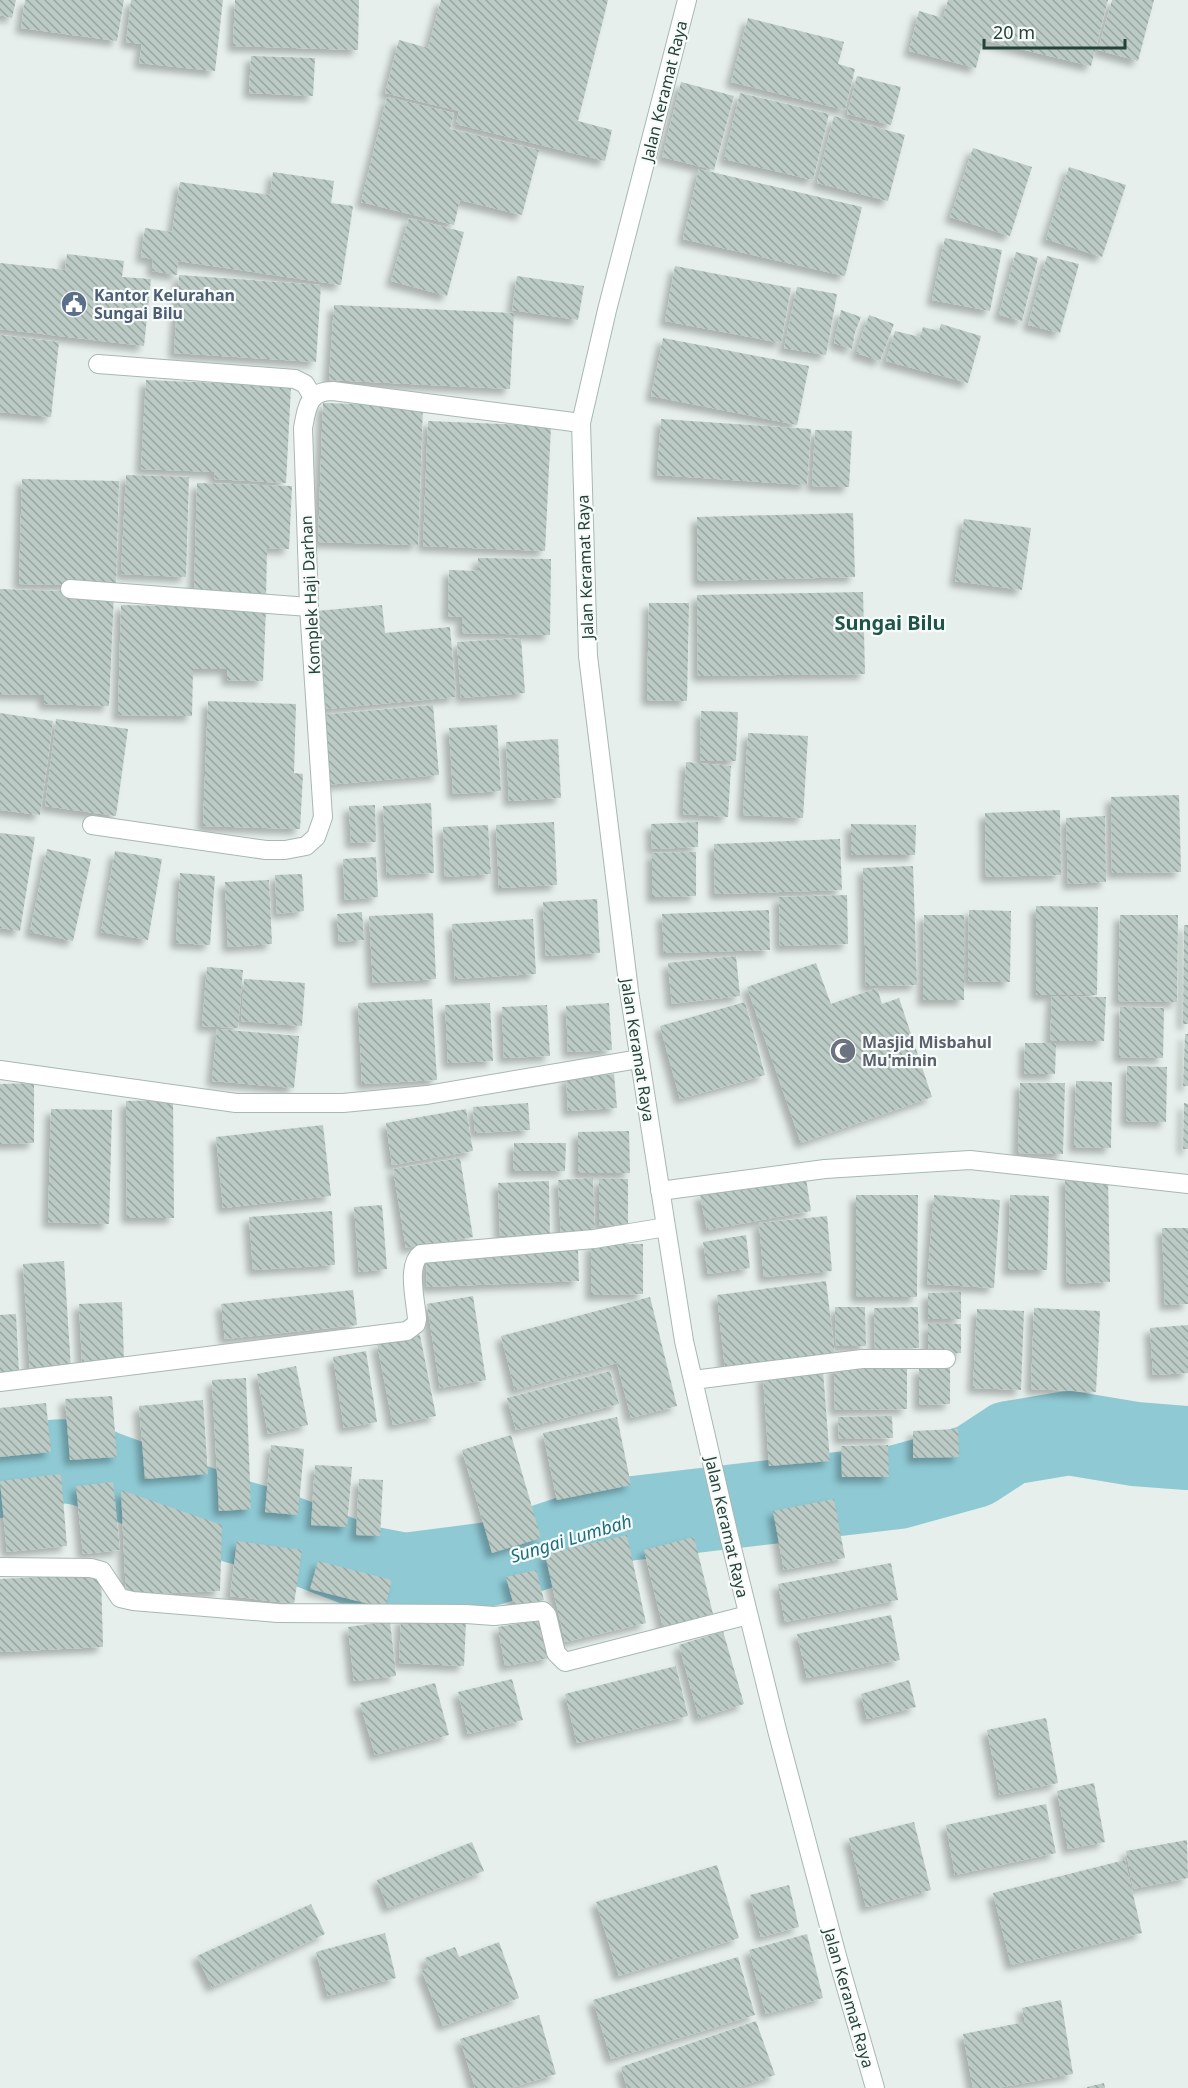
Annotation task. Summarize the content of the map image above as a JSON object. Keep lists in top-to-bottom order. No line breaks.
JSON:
{"streets":{"street":["Jalan Keramat Raya","Komplek Haji Darhan"]},"districts":["Sungai Bilu"],"water":["Sungai Lumbah"],"places":{"public building":["Kantor Kelurahan Sungai Bilu"],"mosque":["Masjid Misbahul Mu'minin"]},"scale_bar":"20 m"}
